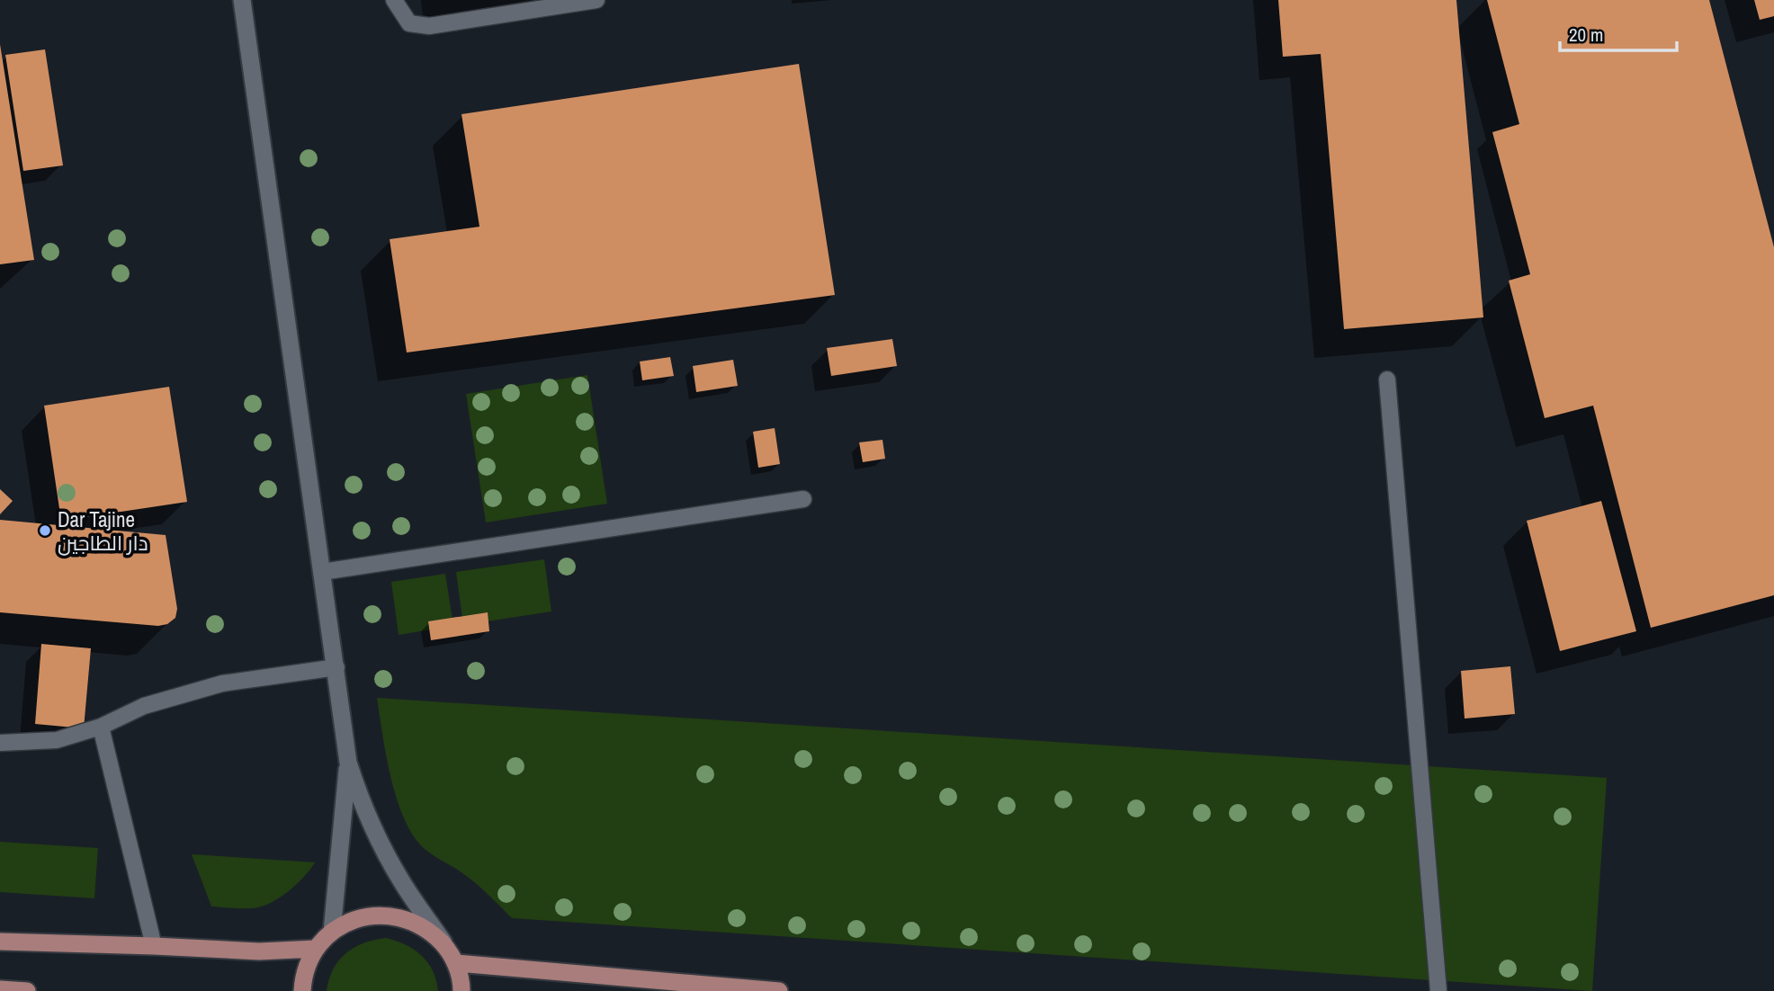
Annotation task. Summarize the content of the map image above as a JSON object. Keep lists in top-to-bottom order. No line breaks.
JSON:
{"places":["Dar Tajine دار الطاجين"],"scale_bar":"20 m"}
